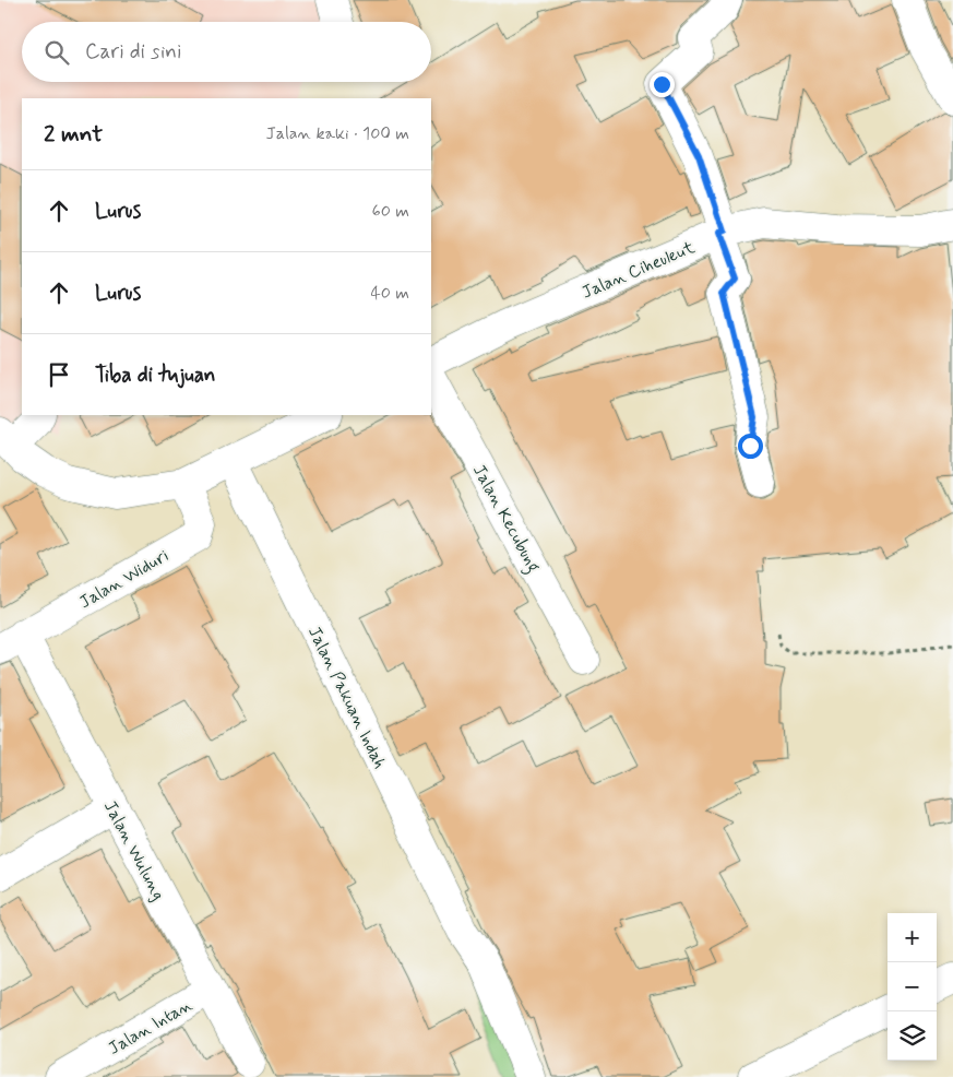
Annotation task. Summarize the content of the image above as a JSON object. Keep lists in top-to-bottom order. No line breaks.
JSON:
{"streets":{"street":["Jalan Ciheuleut","Jalan Kecubung","Jalan Widuri","Jalan Pakuan Indah","Jalan Wulung","Jalan Intan"]},"crossings":[["Jalan Widuri","Jalan Wulung"],["Jalan Wulung","Jalan Intan"]],"page":{"search":"Cari di sini","heading":["2 mnt","Jalan kaki · 100 m"],"list":[["Lurus","60 m"],["Lurus","40 m"],"Tiba di tujuan"],"map_buttons":["+","−"]}}
